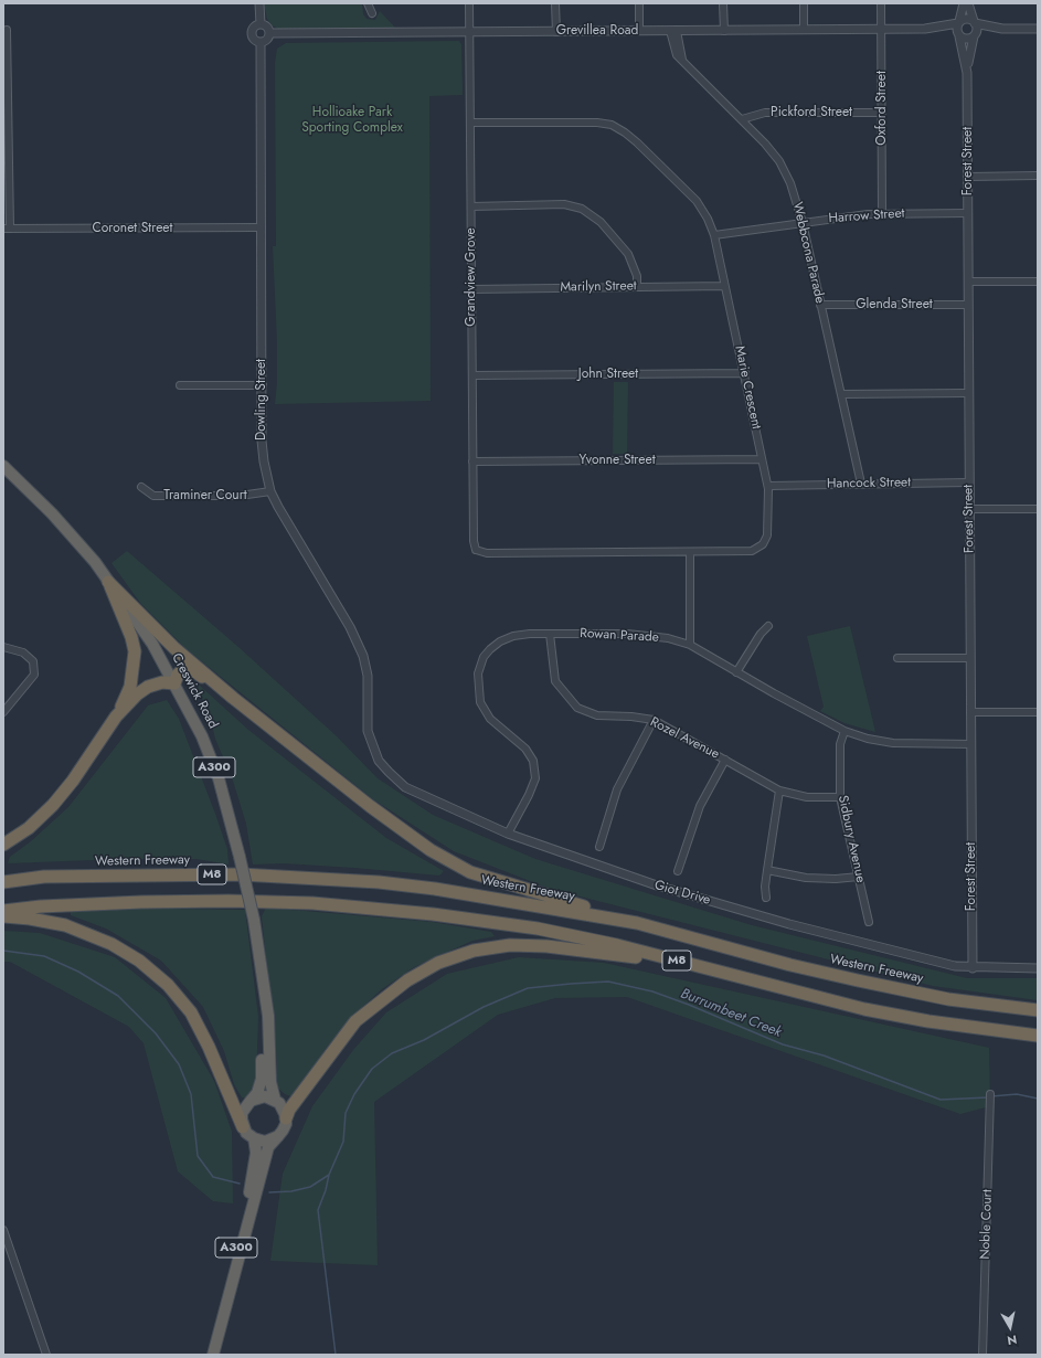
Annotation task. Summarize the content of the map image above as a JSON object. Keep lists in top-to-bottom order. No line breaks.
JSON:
{"streets":{"highway":["Creswick Road","A300","Western Freeway","M8"],"street":["Grevillea Road","Oxford Street","Pickford Street","Forest Street","Harrow Street","Coronet Street","Webbcona Parade","Grandview Grove","Marilyn Street","Glenda Street","John Street","Marie Crescent","Dowling Street","Yvonne Street","Hancock Street","Traminer Court","Rowan Parade","Rozel Avenue","Sidbury Avenue","Giot Drive","Noble Court"]},"crossings":[["Grevillea Road","Oxford Street"],["Grevillea Road","Webbcona Parade"],["Grevillea Road","Grandview Grove"],["Grevillea Road","Dowling Street"],["Oxford Street","Pickford Street"],["Oxford Street","Harrow Street"],["Pickford Street","Webbcona Parade"],["Forest Street","Harrow Street"],["Forest Street","Glenda Street"],["Forest Street","Hancock Street"],["Forest Street","Rowan Parade"],["Forest Street","Giot Drive"],["Harrow Street","Webbcona Parade"],["Harrow Street","Marie Crescent"],["Coronet Street","Dowling Street"],["Webbcona Parade","Glenda Street"],["Webbcona Parade","Hancock Street"],["Grandview Grove","Marilyn Street"],["Grandview Grove","John Street"],["Grandview Grove","Marie Crescent"],["Grandview Grove","Yvonne Street"],["Marilyn Street","Marie Crescent"],["John Street","Marie Crescent"],["Marie Crescent","Yvonne Street"],["Marie Crescent","Hancock Street"],["Dowling Street","Traminer Court"],["Dowling Street","Giot Drive"],["Rowan Parade","Rozel Avenue"],["Rowan Parade","Sidbury Avenue"],["Rowan Parade","Giot Drive"],["Creswick Road","A300"],["Rozel Avenue","Sidbury Avenue"]],"water":["Burrumbeet Creek"],"parks":["Hollioake Park Sporting Complex"],"north":"bottom"}
